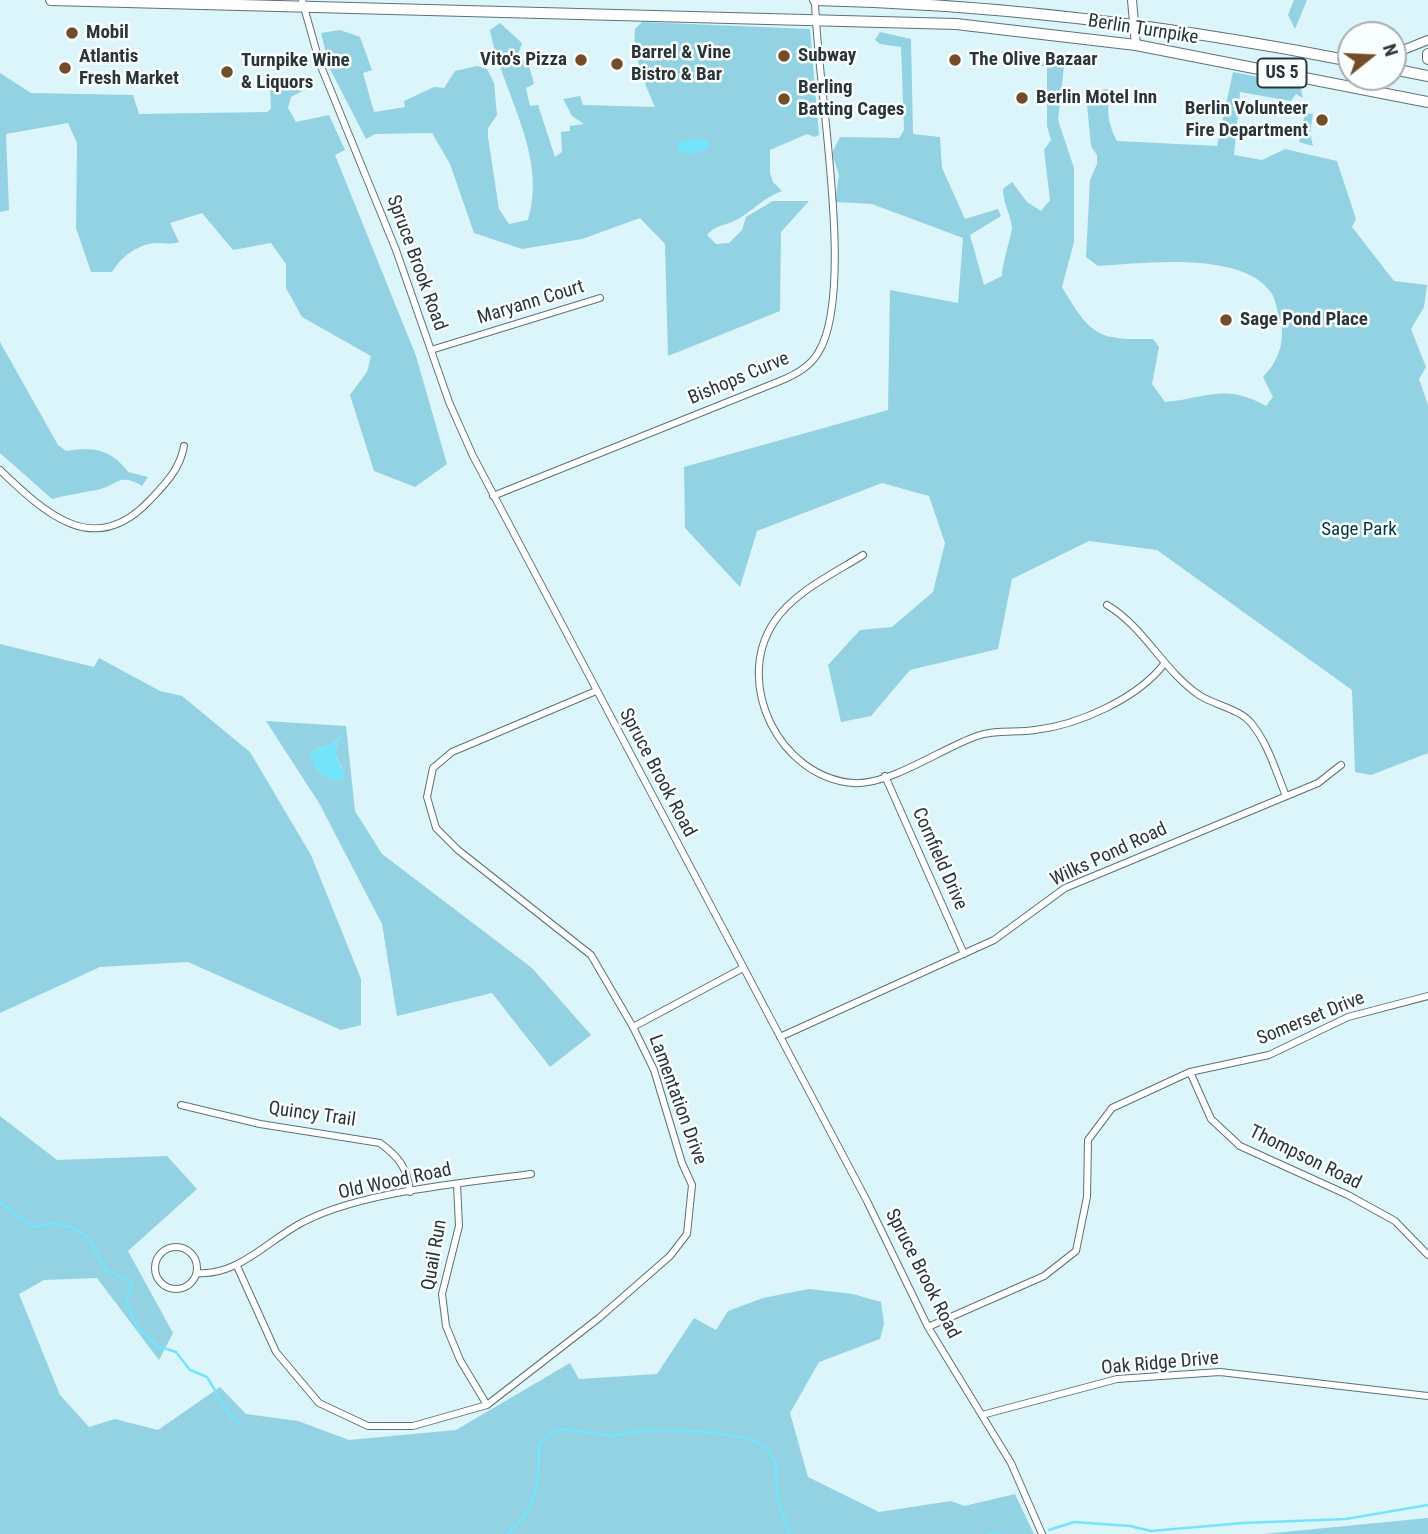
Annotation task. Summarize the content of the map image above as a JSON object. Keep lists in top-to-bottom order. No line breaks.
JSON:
{"streets":{"highway":["Berlin Turnpike","US 5"],"street":["Spruce Brook Road","Maryann Court","Bishops Curve","Wilks Pond Road","Cornfield Drive","Somerset Drive","Lamentation Drive","Quincy Trail","Thompson Road","Old Wood Road","Quail Run","Oak Ridge Drive"]},"crossings":[["Berlin Turnpike","Spruce Brook Road"],["Berlin Turnpike","Bishops Curve"],["Spruce Brook Road","Maryann Court"],["Spruce Brook Road","Bishops Curve"],["Spruce Brook Road","Wilks Pond Road"],["Spruce Brook Road","Somerset Drive"],["Spruce Brook Road","Lamentation Drive"],["Spruce Brook Road","Oak Ridge Drive"],["Wilks Pond Road","Cornfield Drive"],["Somerset Drive","Thompson Road"],["Lamentation Drive","Old Wood Road"],["Lamentation Drive","Quail Run"],["Quincy Trail","Old Wood Road"],["Old Wood Road","Quail Run"]],"parks":["Sage Park"],"places":["Mobil","Subway","Vito's Pizza","The Olive Bazaar","Barrel & Vine Bistro & Bar","Atlantis Fresh Market","Turnpike Wine & Liquors","Berlin Motel Inn","Berling Batting Cages","Berlin Volunteer Fire Department","Sage Pond Place"],"north":"right"}
